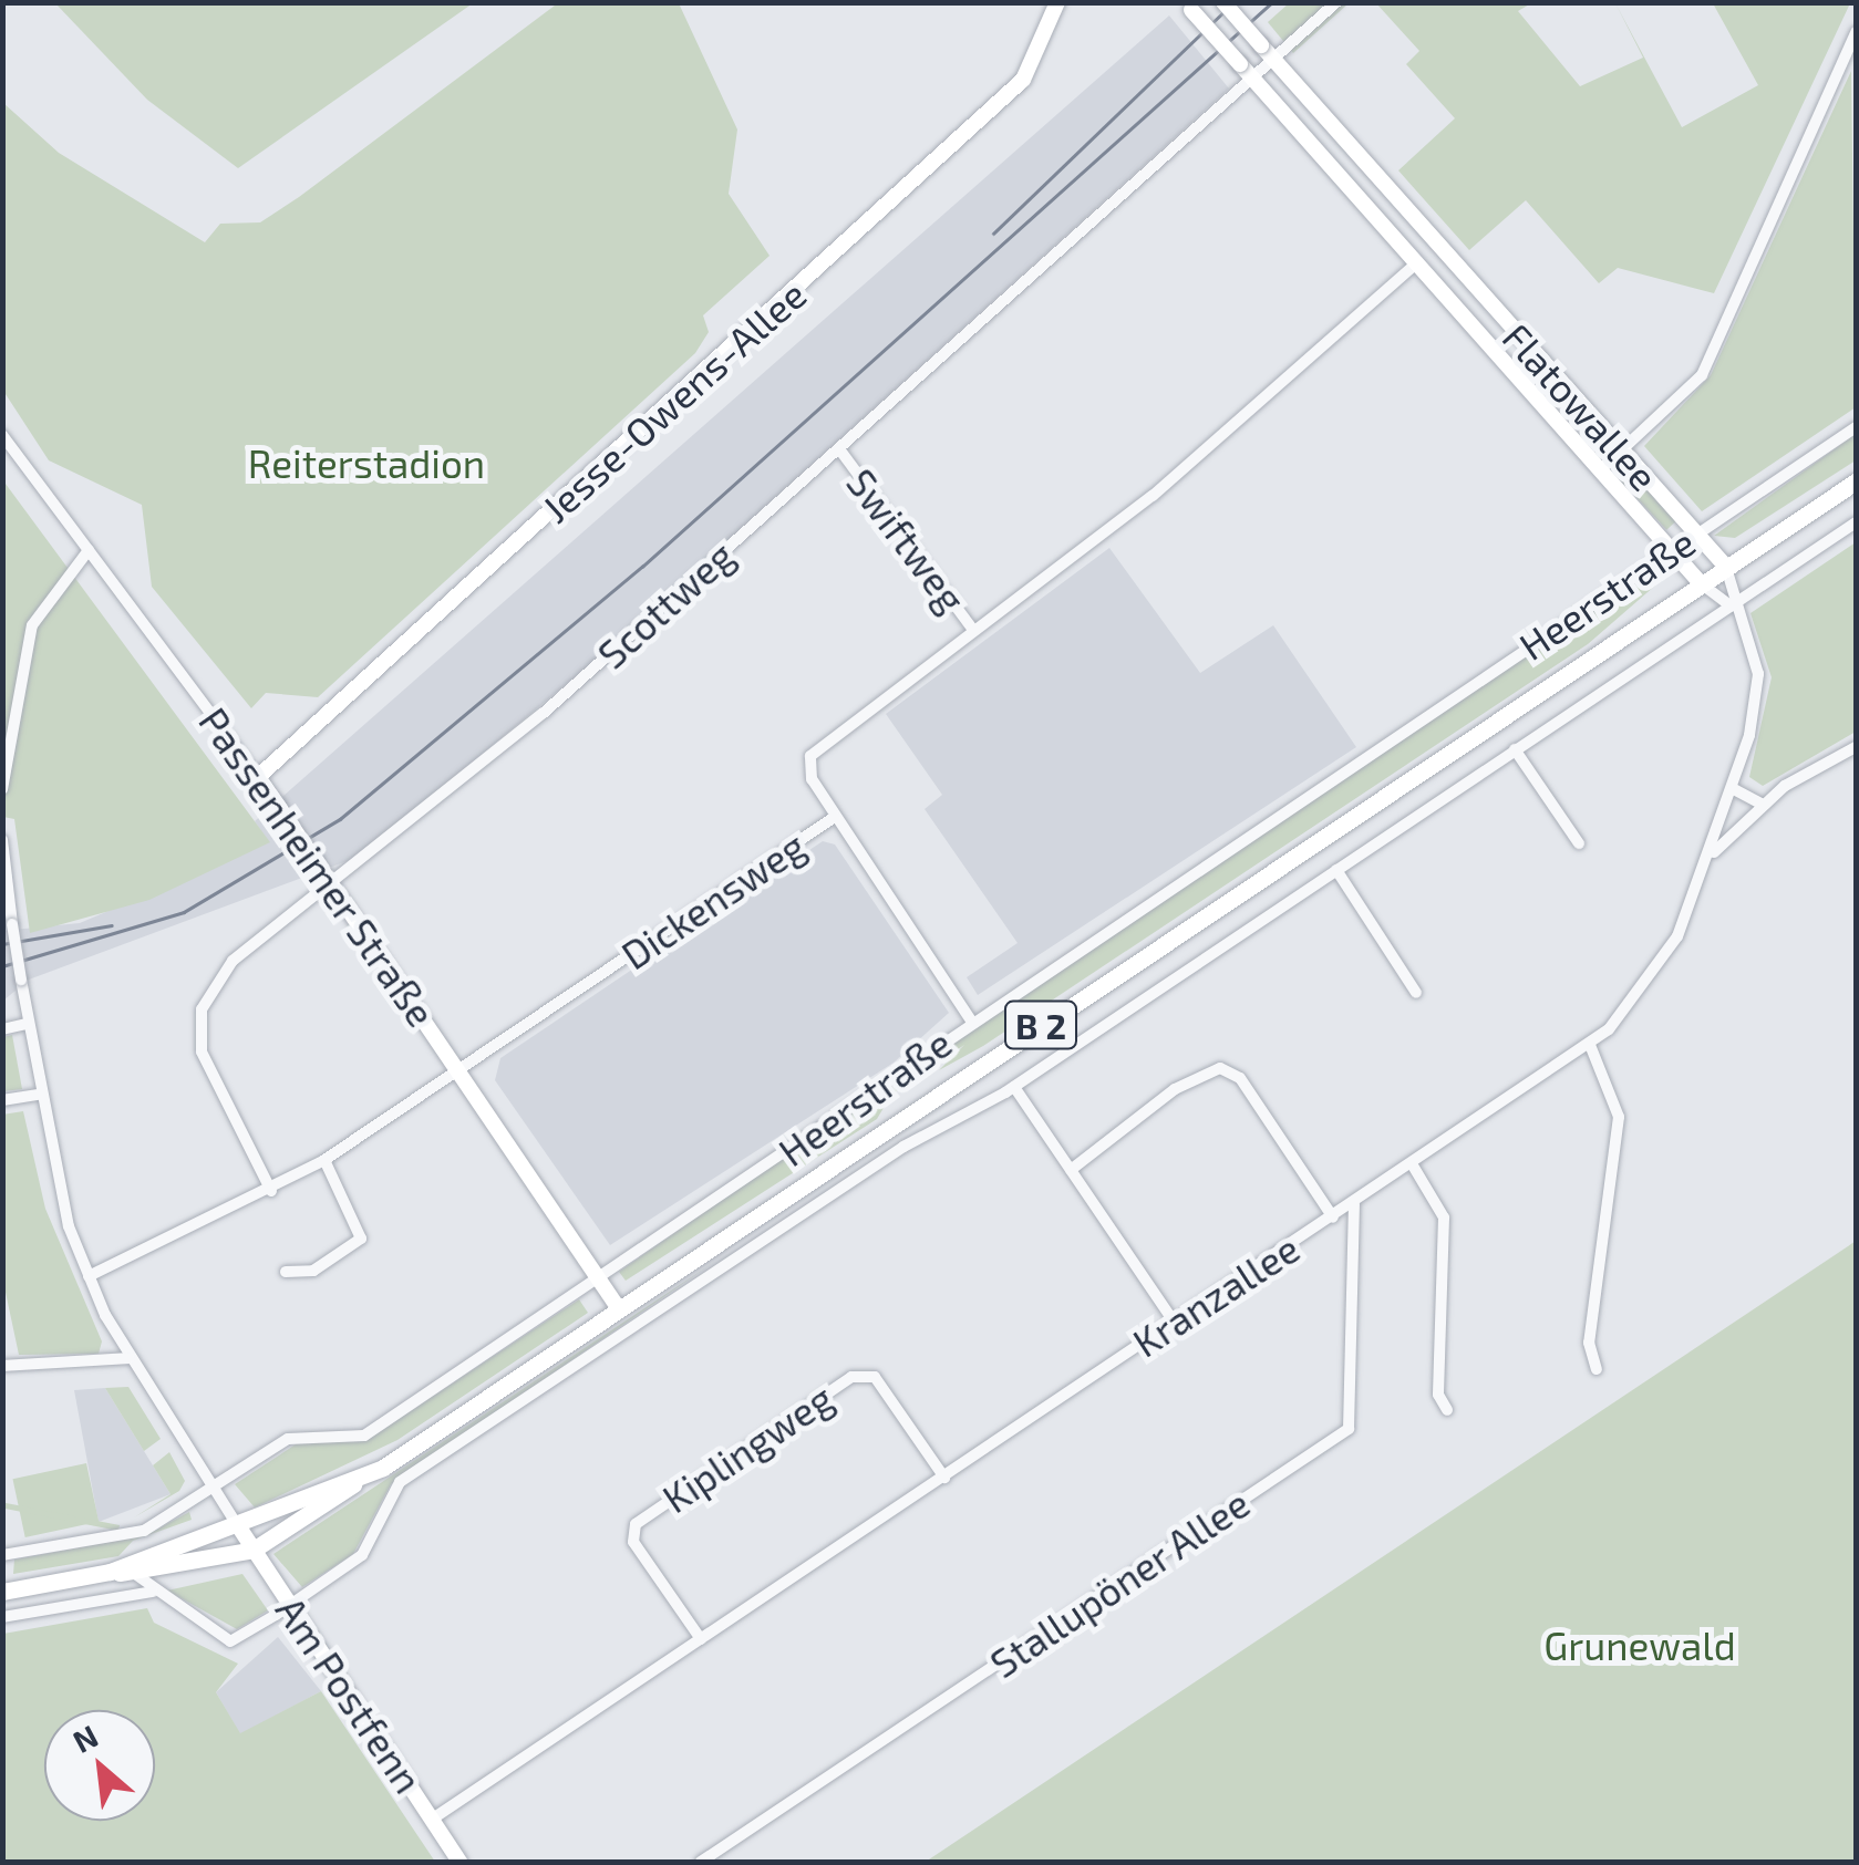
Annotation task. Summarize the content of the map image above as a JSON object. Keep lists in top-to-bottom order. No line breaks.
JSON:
{"streets":{"main road":["Heerstraße","B 2"],"street":["Jesse-Owens-Allee","Flatowallee","Swiftweg","Scottweg","Passenheimer Straße","Dickensweg","Kranzallee","Kiplingweg","Stallupöner Allee","Am Postfenn"]},"crossings":[["Jesse-Owens-Allee","Passenheimer Straße"],["Flatowallee","Heerstraße"],["Flatowallee","Scottweg"],["Flatowallee","Dickensweg"],["Swiftweg","Scottweg"],["Swiftweg","Dickensweg"],["Heerstraße","Passenheimer Straße"],["Heerstraße","Kranzallee"],["Heerstraße","Am Postfenn"],["Scottweg","Passenheimer Straße"],["Scottweg","Dickensweg"],["Passenheimer Straße","Dickensweg"],["Kranzallee","Kiplingweg"],["Kranzallee","Stallupöner Allee"],["Kranzallee","Am Postfenn"]],"parks":["Reiterstadion","Grunewald"],"north":"top left"}
